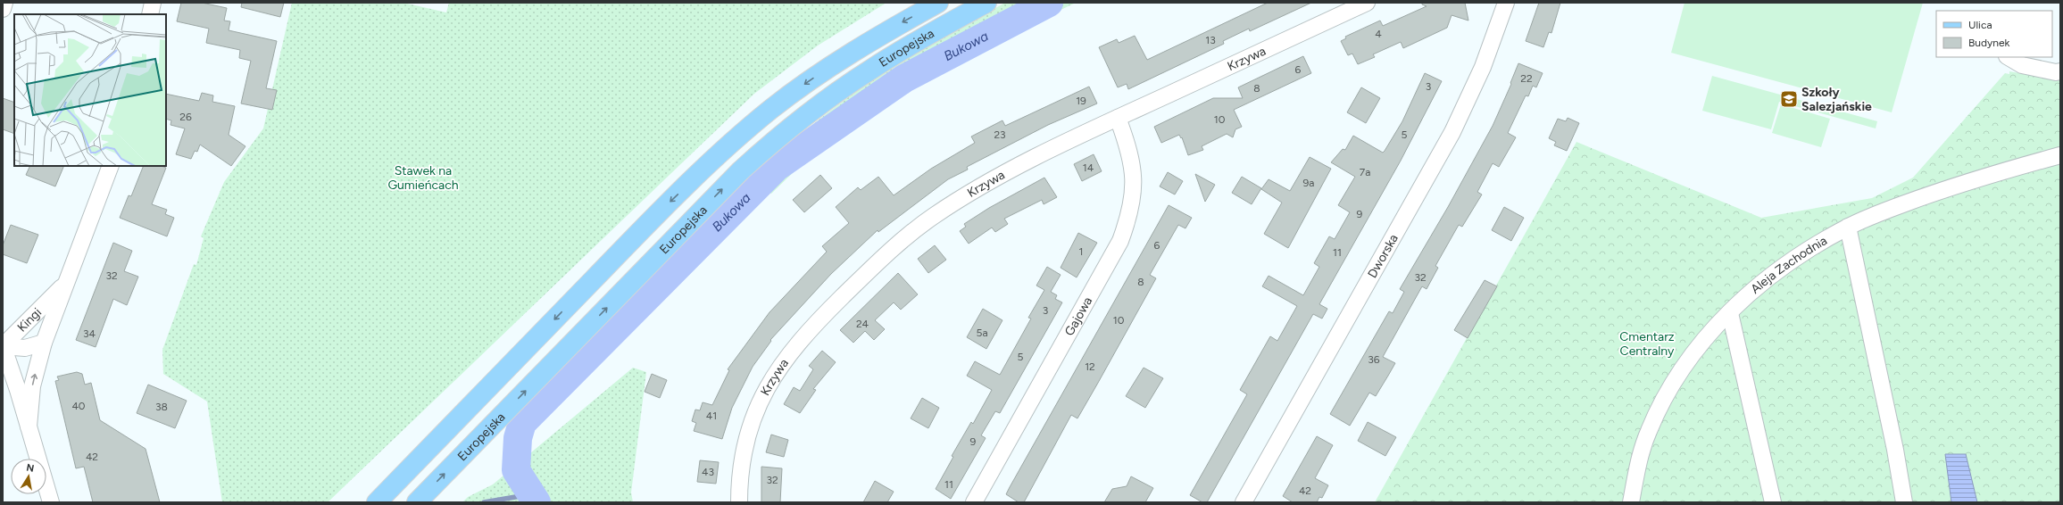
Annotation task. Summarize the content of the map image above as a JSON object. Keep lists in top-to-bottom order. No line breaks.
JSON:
{"streets":{"main road":["Europejska"],"street":["Krzywa","Dworska","Aleja Zachodnia","Gajowa","Kingi"]},"crossings":[["Krzywa","Gajowa"]],"water":["Bukowa"],"parks":["Stawek na Gumieńcach","Cmentarz Centralny"],"places":{"school or university":["Szkoły Salezjańskie"]},"house_numbers":["4","13","6","22","3","8","19","26","10","23","5","14","7a","9a","9","6","1","11","32","32","8","3","10","24","5a","34","5","36","12","40","38","41","9","42","43","32","11","42"],"legend":["Ulica","Budynek"],"north":"top"}
